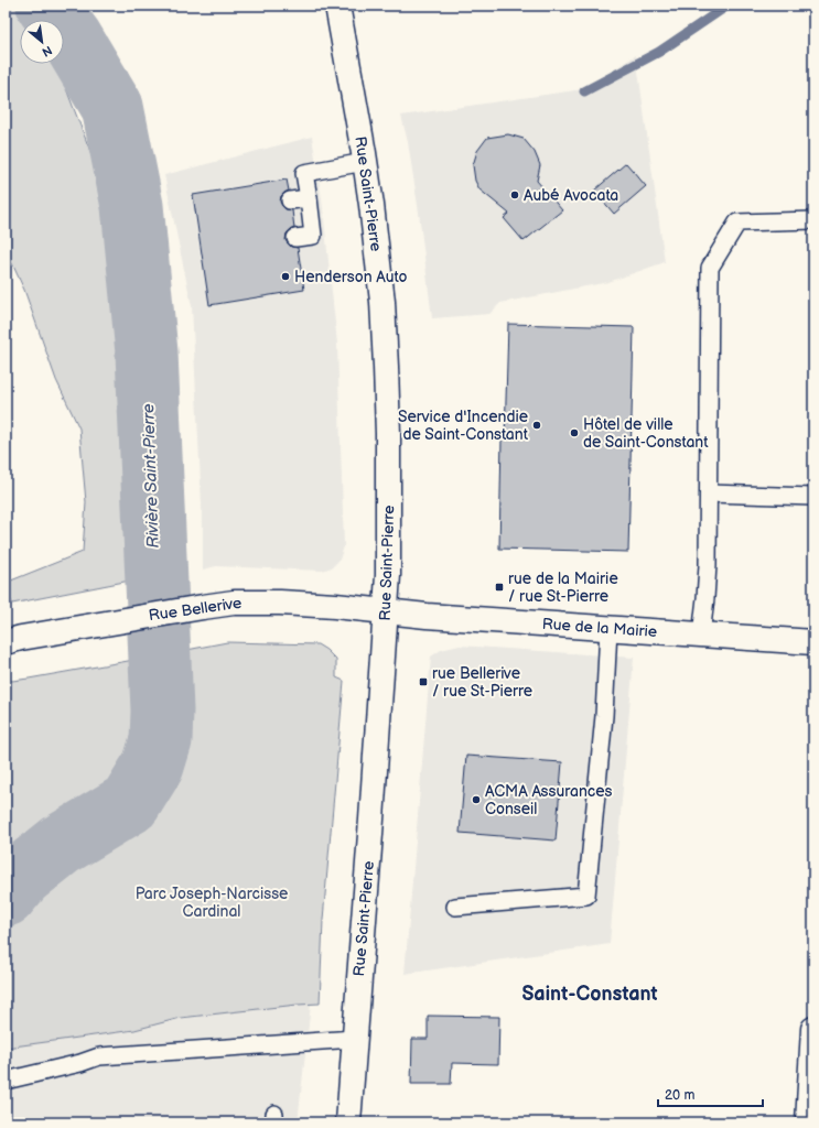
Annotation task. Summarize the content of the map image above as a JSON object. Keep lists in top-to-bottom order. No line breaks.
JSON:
{"streets":{"main road":["Rue Saint-Pierre","Rue Bellerive","Rue de la Mairie"]},"crossings":[["Rue Saint-Pierre","Rue Bellerive"],["Rue Saint-Pierre","Rue de la Mairie"],["Rue Bellerive","Rue de la Mairie"]],"districts":["Saint-Constant"],"water":["Rivière Saint-Pierre"],"parks":["Parc Joseph-Narcisse Cardinal"],"places":{"other":["Aubé Avocata","Henderson Auto","Service d'Incendie de Saint-Constant","Hôtel de ville de Saint-Constant","ACMA Assurances Conseil"],"transit":["rue de la Mairie / rue St-Pierre","rue Bellerive / rue St-Pierre"]},"scale_bar":"20 m","north":"bottom right"}
